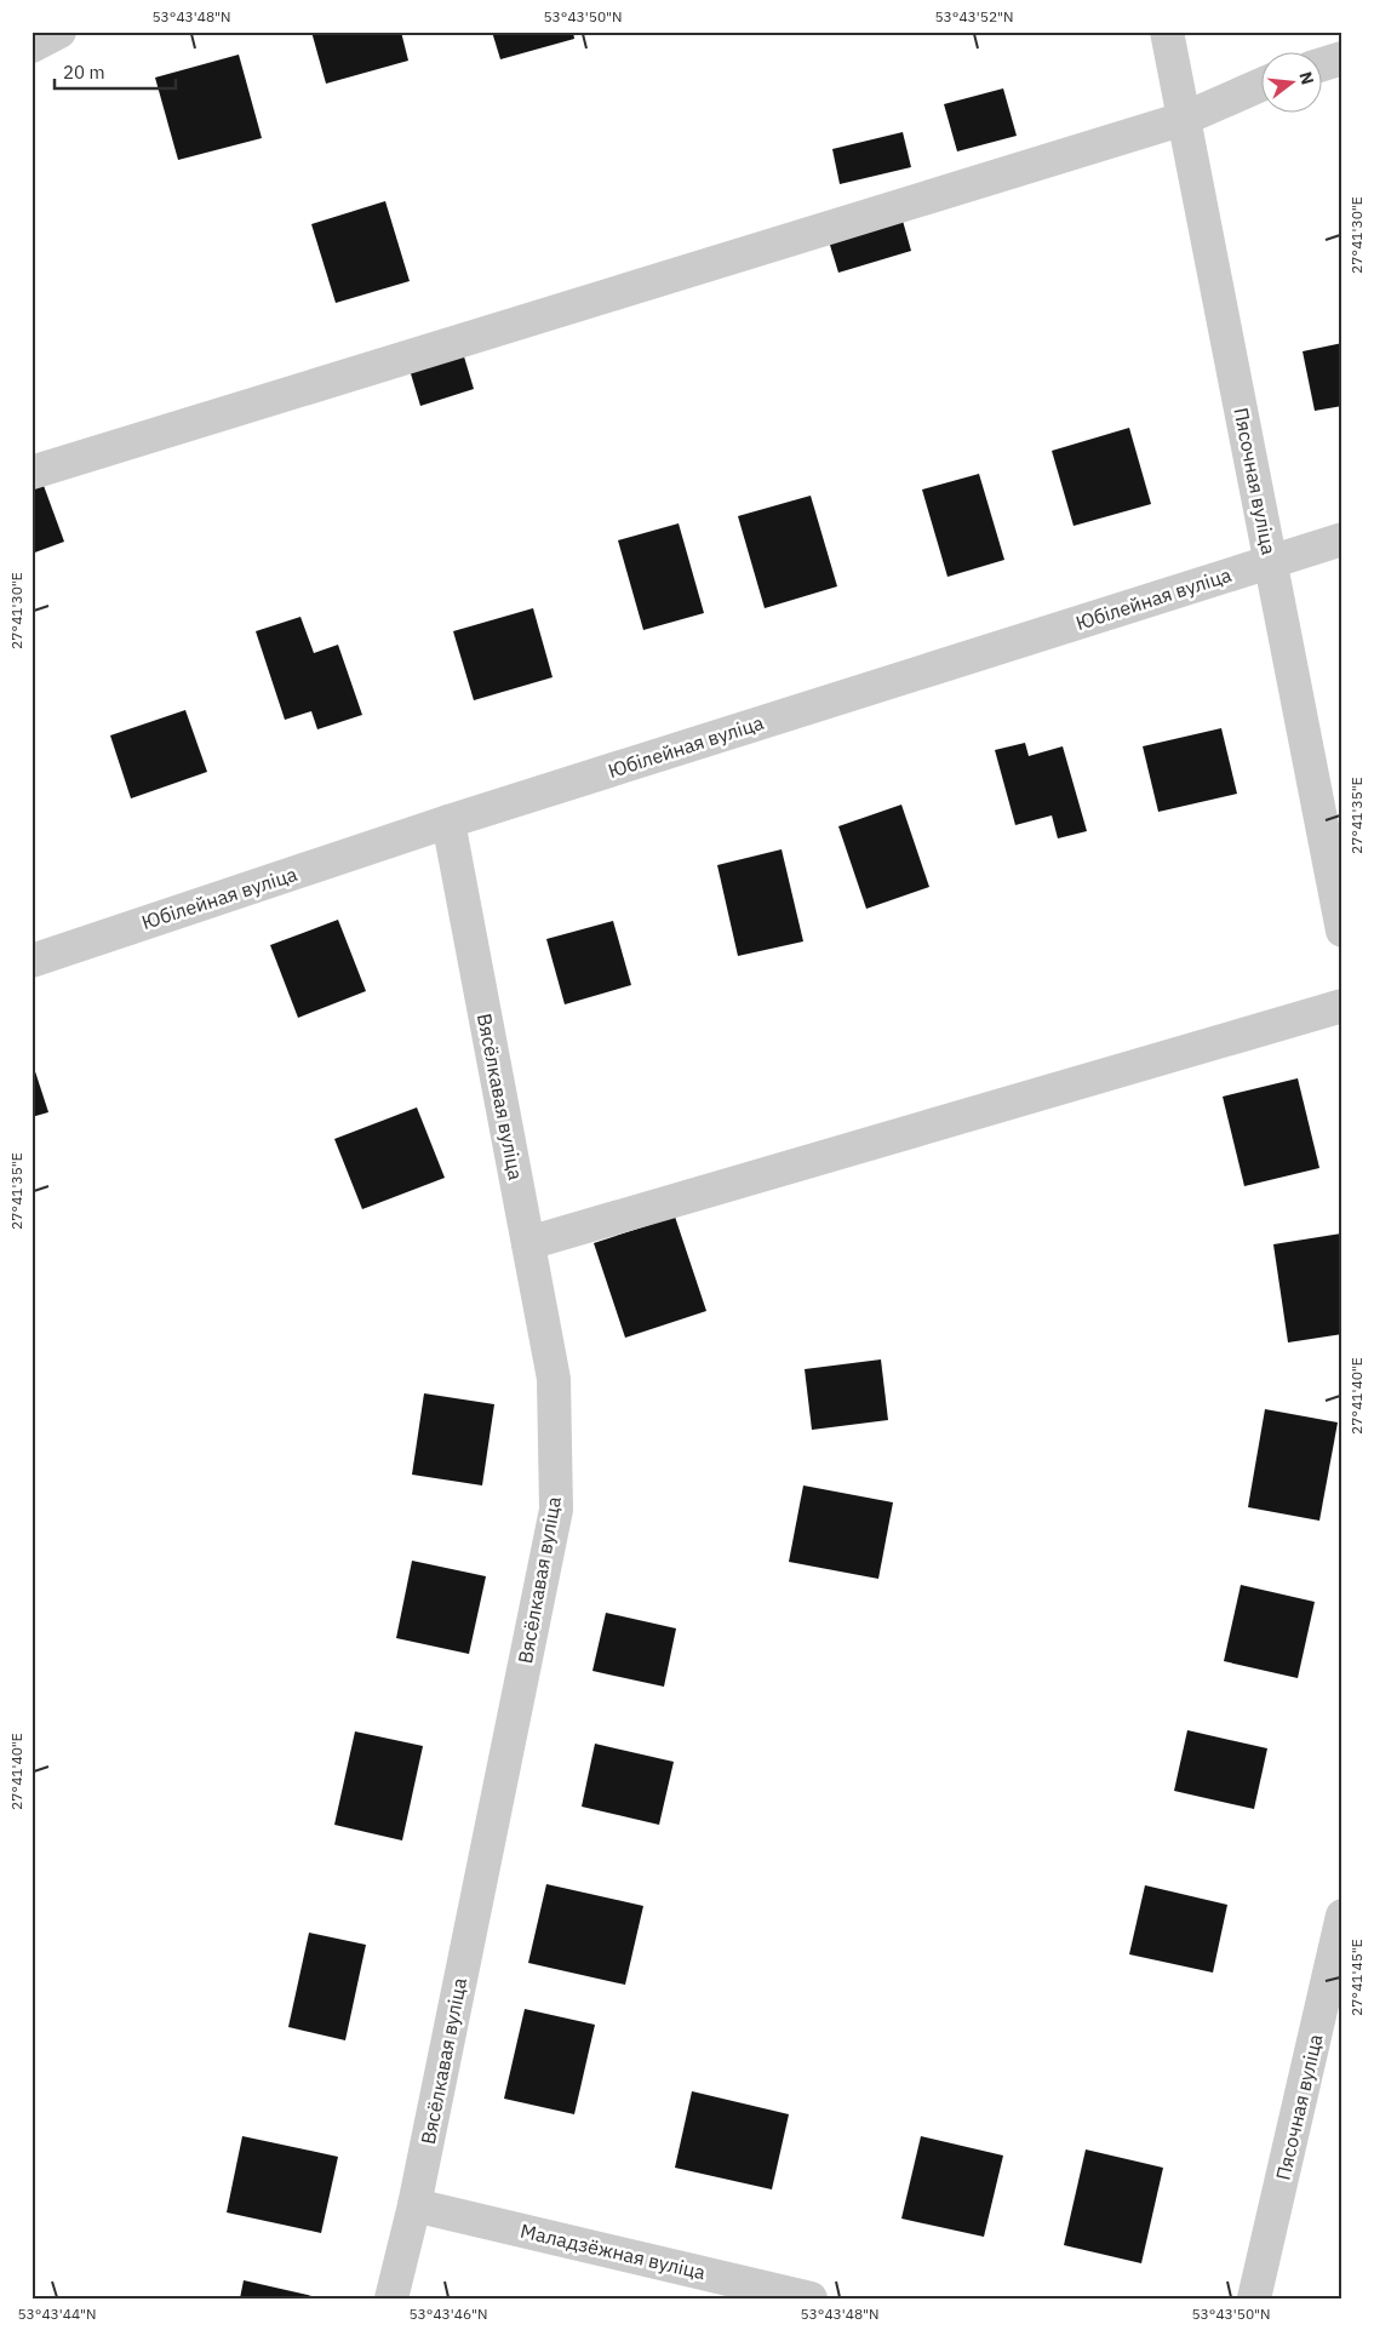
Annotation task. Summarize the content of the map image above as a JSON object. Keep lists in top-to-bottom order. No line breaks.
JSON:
{"streets":{"street":["Пясочная вуліца","Юбілейная вуліца","Вясёлкавая вуліца","Маладзёжная вуліца"]},"crossings":[["Пясочная вуліца","Юбілейная вуліца"],["Юбілейная вуліца","Вясёлкавая вуліца"],["Вясёлкавая вуліца","Маладзёжная вуліца"]],"scale_bar":"20 m","north":"right","coordinates":["53°43'48\"N","53°43'50\"N","53°43'52\"N","27°41'30\"E","27°41'35\"E","27°41'40\"E","27°41'45\"E","53°43'44\"N","53°43'46\"N"]}
